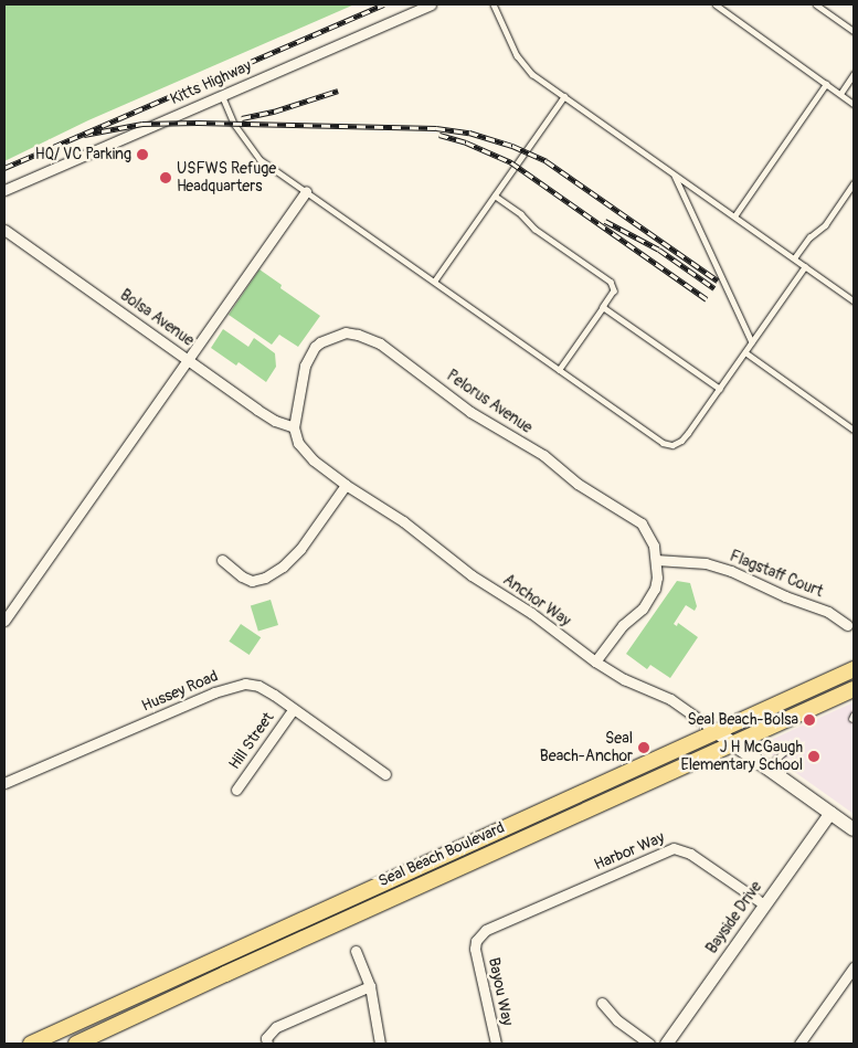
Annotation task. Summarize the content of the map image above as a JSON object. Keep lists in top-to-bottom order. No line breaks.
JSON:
{"streets":{"main road":["Seal Beach Boulevard"],"street":["Kitts Highway","Bolsa Avenue","Pelorus Avenue","Flagstaff Court","Anchor Way","Hussey Road","Hill Street","Harbor Way","Bayside Drive","Bayou Way"]},"crossings":[["Bolsa Avenue","Pelorus Avenue"],["Pelorus Avenue","Flagstaff Court"],["Pelorus Avenue","Anchor Way"],["Anchor Way","Seal Beach Boulevard"],["Hussey Road","Hill Street"],["Harbor Way","Bayside Drive"],["Harbor Way","Bayou Way"]],"places":["HQ/ VC Parking","USFWS Refuge Headquarters","Seal Beach-Bolsa","Seal Beach-Anchor","J H McGaugh Elementary School"]}
